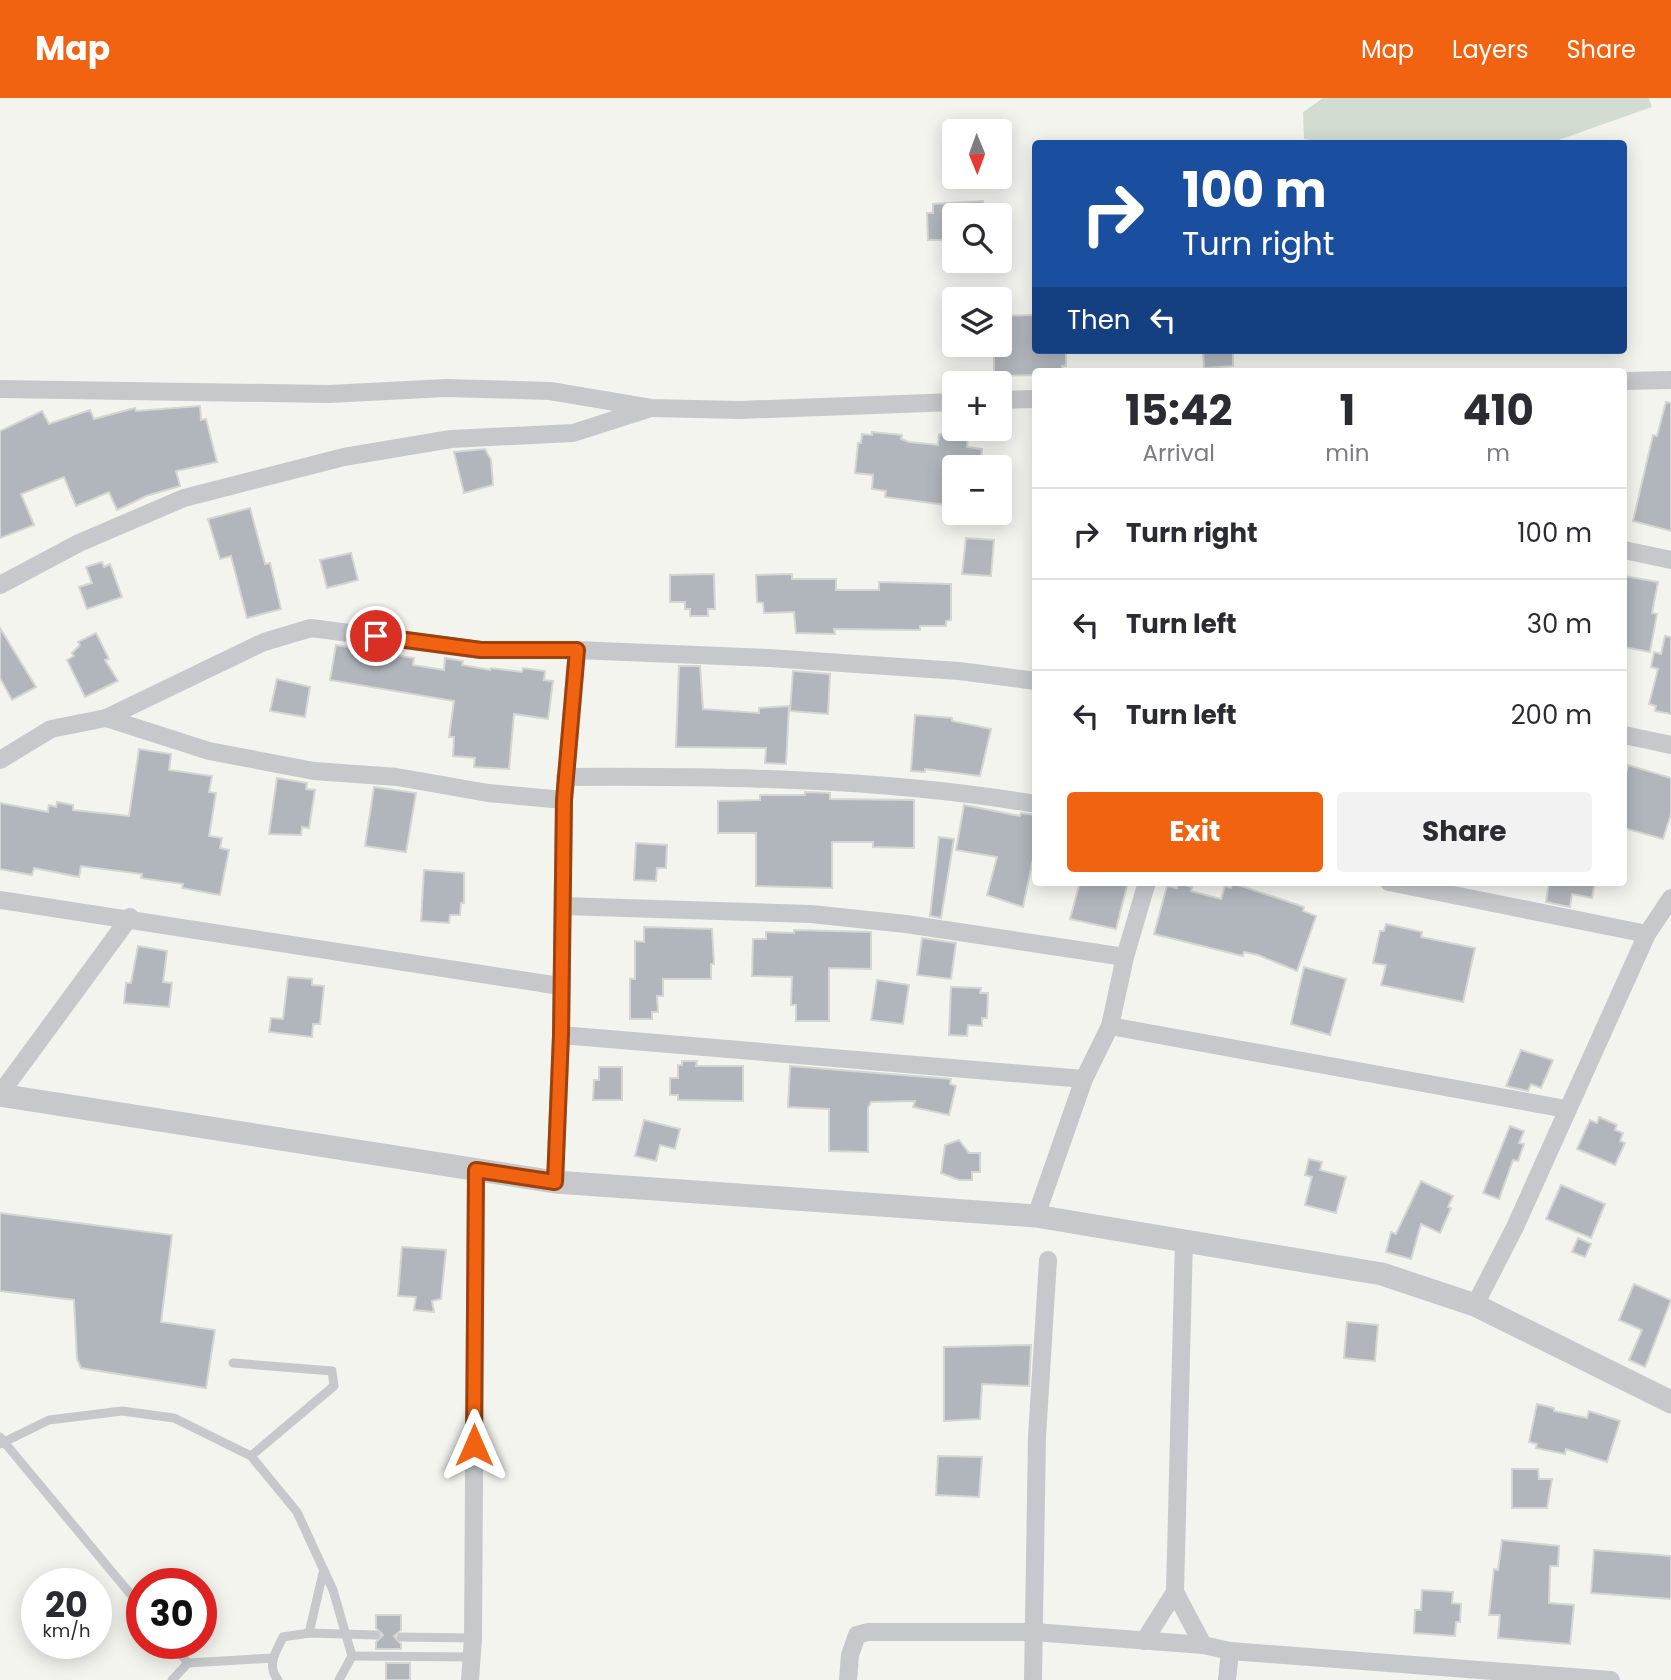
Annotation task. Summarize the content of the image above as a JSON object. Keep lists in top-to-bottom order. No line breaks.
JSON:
{"north":"bottom","page":{"header":"Map","nav":["Map","Layers","Share"],"map_buttons":["+","−"],"turn":["100 m","Turn right"],"then":"Then","eta":["15:42","Arrival","1","min","410","m"],"list":[{"name":"Turn right","value":"100 m"},{"name":"Turn left","value":"30 m"},{"name":"Turn left","value":"200 m"}],"buttons":["Exit","Share"],"speed":"20 km/h","limit":"30"}}
